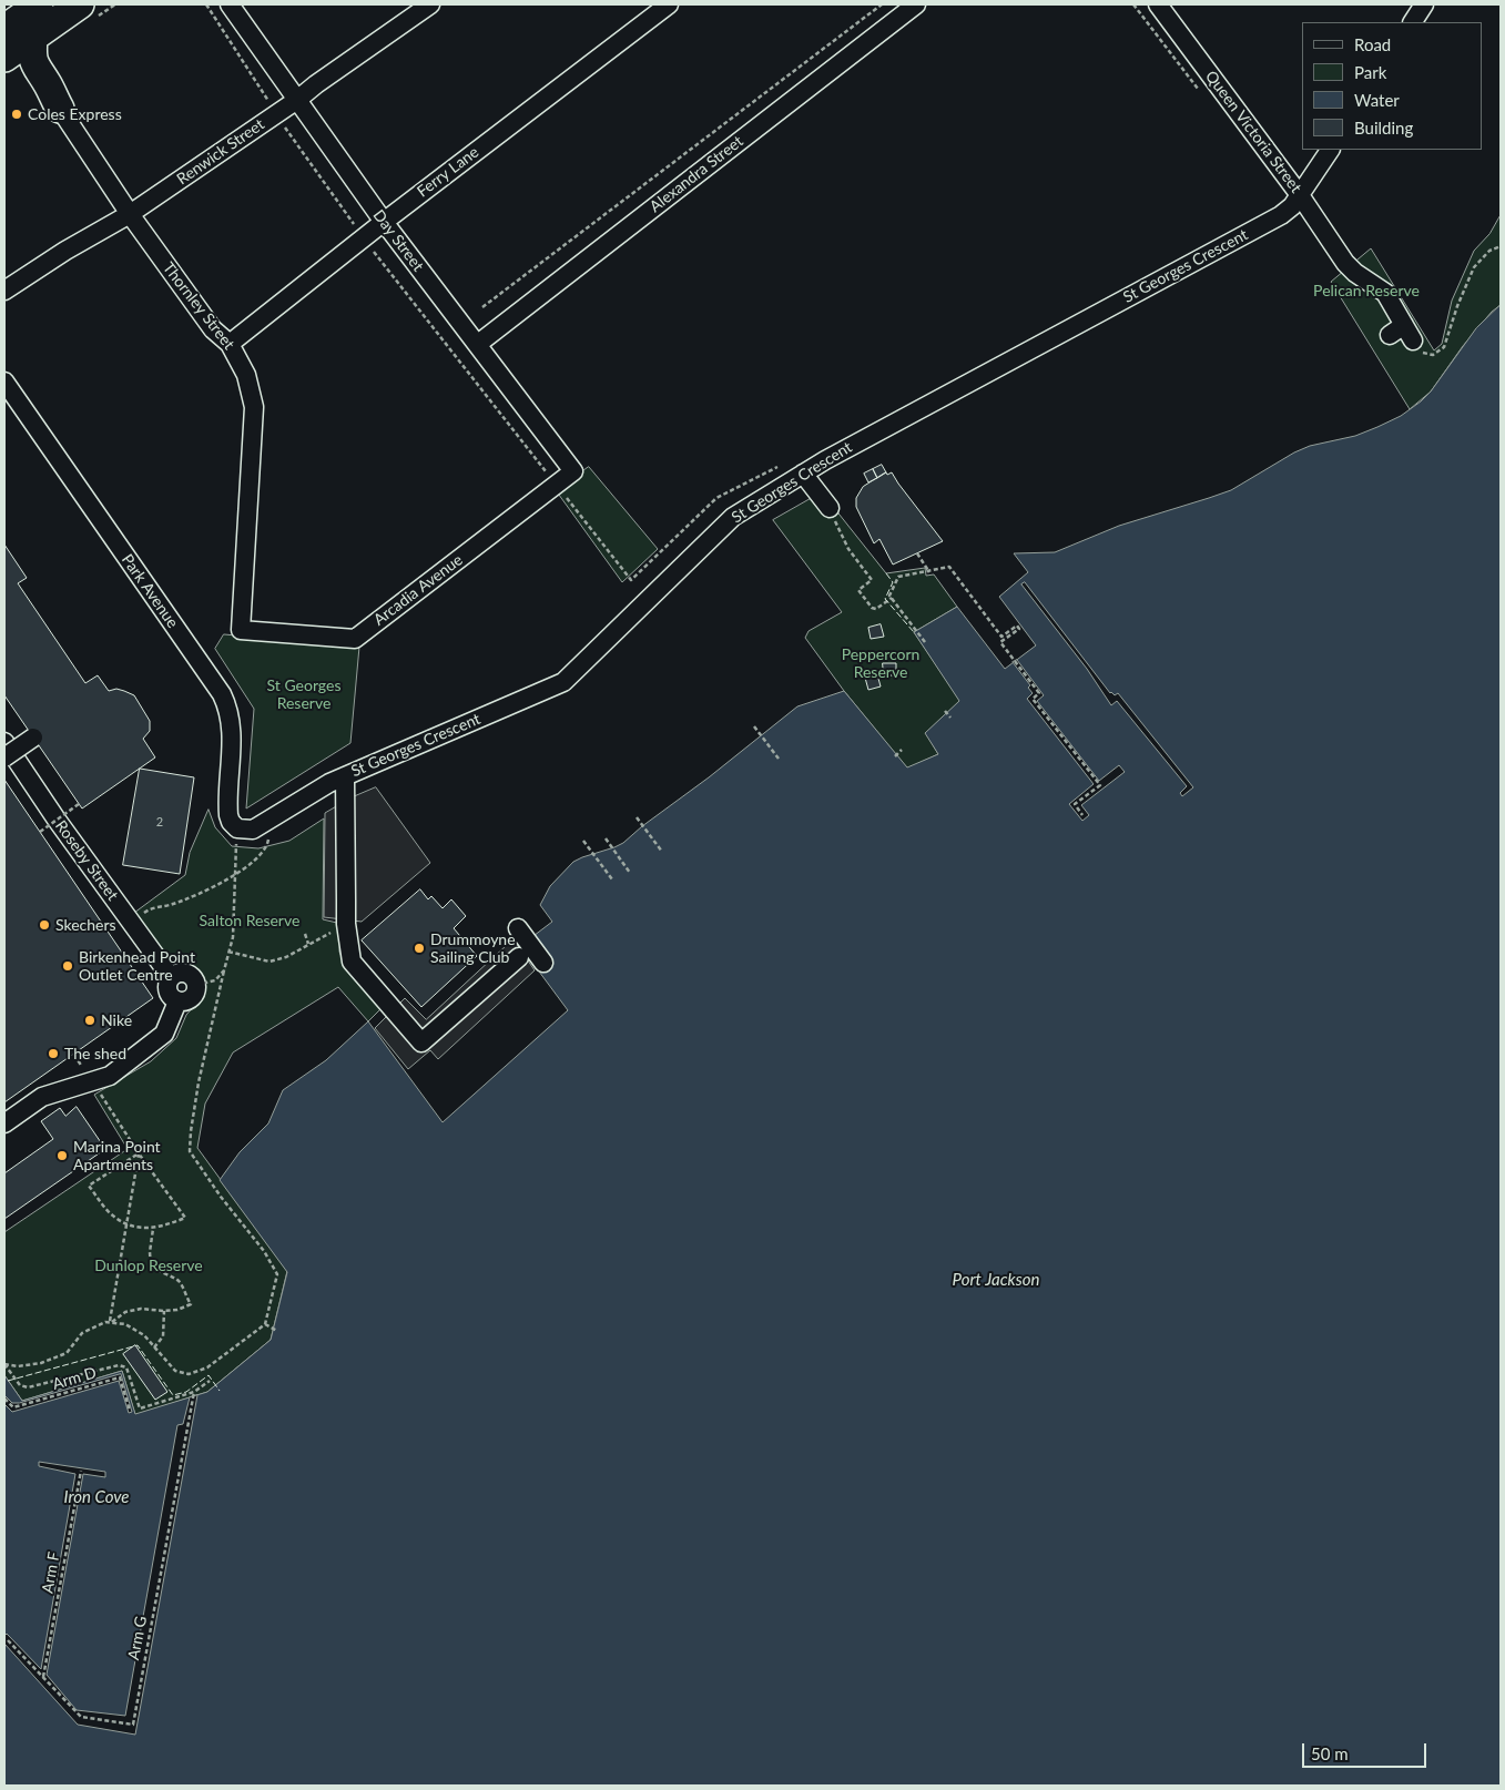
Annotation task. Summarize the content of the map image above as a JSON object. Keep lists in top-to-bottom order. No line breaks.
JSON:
{"streets":{"street":["Queen Victoria Street","Renwick Street","Ferry Lane","Alexandra Street","Day Street","St Georges Crescent","Thornley Street","Arcadia Avenue","Park Avenue","Roseby Street"],"path":["Arm D","Arm F","Arm G"]},"crossings":[["Queen Victoria Street","St Georges Crescent"],["Renwick Street","Day Street"],["Renwick Street","Thornley Street"],["Ferry Lane","Day Street"],["Ferry Lane","Thornley Street"],["Alexandra Street","Day Street"],["Day Street","Arcadia Avenue"],["St Georges Crescent","Park Avenue"],["Thornley Street","Arcadia Avenue"],["Arm F","Arm G"]],"water":["Port Jackson","Iron Cove"],"parks":["Pelican Reserve","Peppercorn Reserve","St Georges Reserve","Salton Reserve","Dunlop Reserve"],"places":["Coles Express","Skechers","Drummoyne Sailing Club","Birkenhead Point Outlet Centre","Nike","The shed","Marina Point Apartments"],"house_numbers":["2"],"legend":["Road","Park","Water","Building"],"scale_bar":"50 m"}
